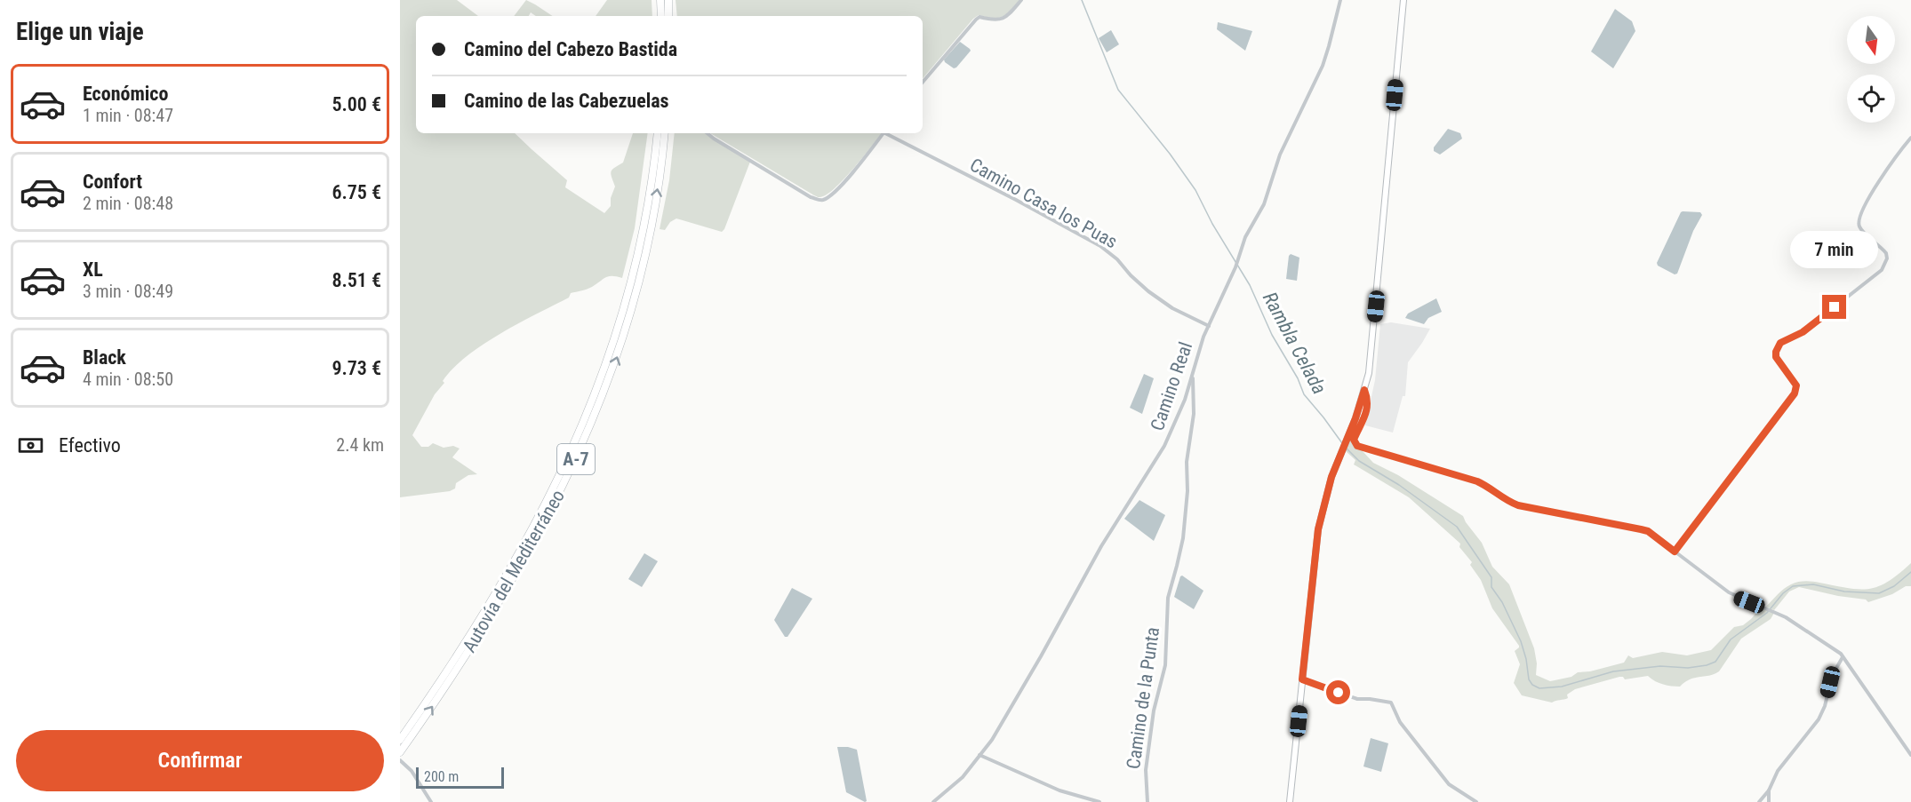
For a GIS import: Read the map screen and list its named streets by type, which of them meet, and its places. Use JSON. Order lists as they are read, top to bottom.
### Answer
{
  "streets": {
    "highway": ["A-7", "Autovía del Mediterráneo"],
    "street": ["Camino Casa los Puas", "Camino Real", "Camino de la Punta"]
  },
  "crossings": [
    ["Camino Casa los Puas", "Camino Real"],
    ["Camino Real", "Camino de la Punta"]
  ],
  "water": ["Rambla Celada"],
  "scale_bar": "200 m",
  "north": "bottom",
  "page": {
    "heading": "Elige un viaje",
    "banner": ["Camino del Cabezo Bastida", "Camino de las Cabezuelas"],
    "list": [
      {
        "name": "Económico",
        "note": "1 min · 08:47",
        "value": "5.00 €"
      },
      {
        "name": "Confort",
        "note": "2 min · 08:48",
        "value": "6.75 €"
      },
      {
        "name": "XL",
        "note": "3 min · 08:49",
        "value": "8.51 €"
      },
      {
        "name": "Black",
        "note": "4 min · 08:50",
        "value": "9.73 €"
      }
    ],
    "bubble": "7 min",
    "pay": ["Efectivo", "2.4 km"],
    "buttons": "Confirmar",
    "scale": "200 m"
  }
}
